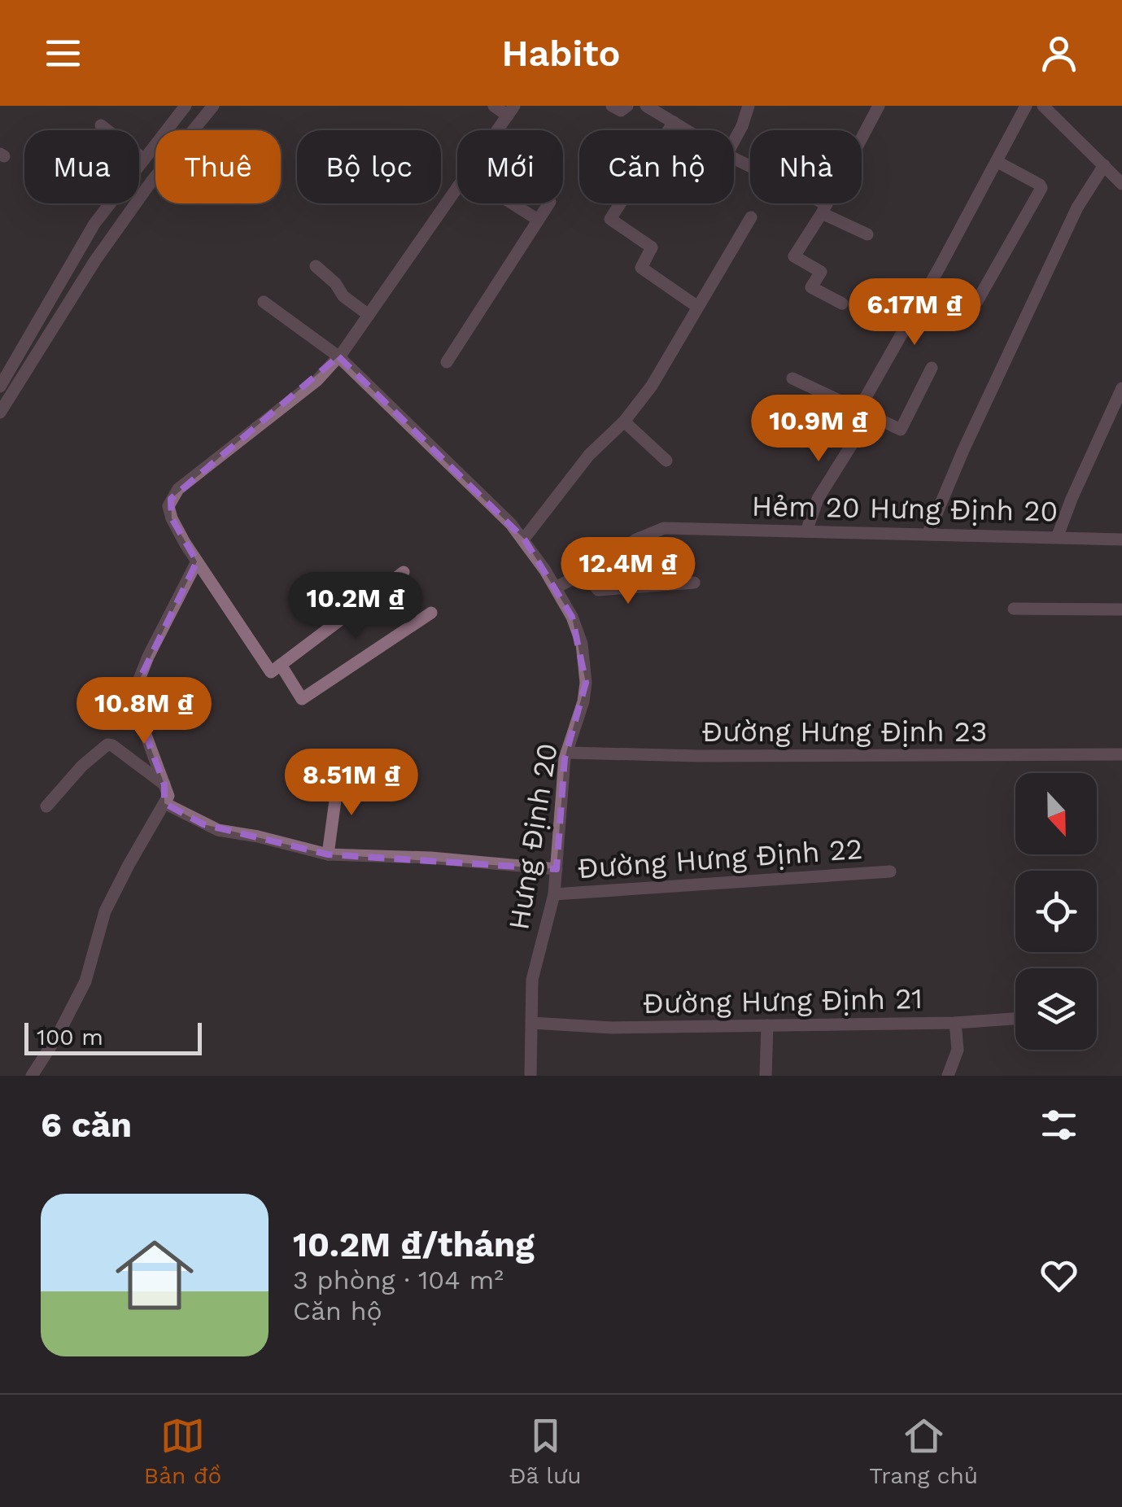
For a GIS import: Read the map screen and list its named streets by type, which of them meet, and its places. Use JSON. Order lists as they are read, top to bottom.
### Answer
{
  "streets": {
    "street": [
      "Hẻm 20 Hưng Định 20",
      "Đường Hưng Định 23",
      "Hưng Định 20",
      "Đường Hưng Định 22",
      "Đường Hưng Định 21"
    ]
  },
  "crossings": [
    ["Hẻm 20 Hưng Định 20", "Hưng Định 20"],
    ["Đường Hưng Định 23", "Hưng Định 20"],
    ["Hưng Định 20", "Đường Hưng Định 22"],
    ["Hưng Định 20", "Đường Hưng Định 21"]
  ],
  "scale_bar": "100 m",
  "north": "bottom",
  "page": {
    "header": "Habito",
    "chip": [
      "Mua",
      "Thuê",
      "Bộ lọc",
      "Mới",
      "Căn hộ",
      "Nhà"
    ],
    "price": [
      "6.17M ₫",
      "10.9M ₫",
      "12.4M ₫",
      "10.2M ₫",
      "10.8M ₫",
      "8.51M ₫"
    ],
    "scale": "100 m",
    "heading": "6 căn",
    "list": [
      {
        "name": "10.2M ₫/tháng",
        "note": "3 phòng · 104 m² · Căn hộ"
      }
    ],
    "tabs": ["Bản đồ", "Đã lưu", "Trang chủ"]
  }
}
